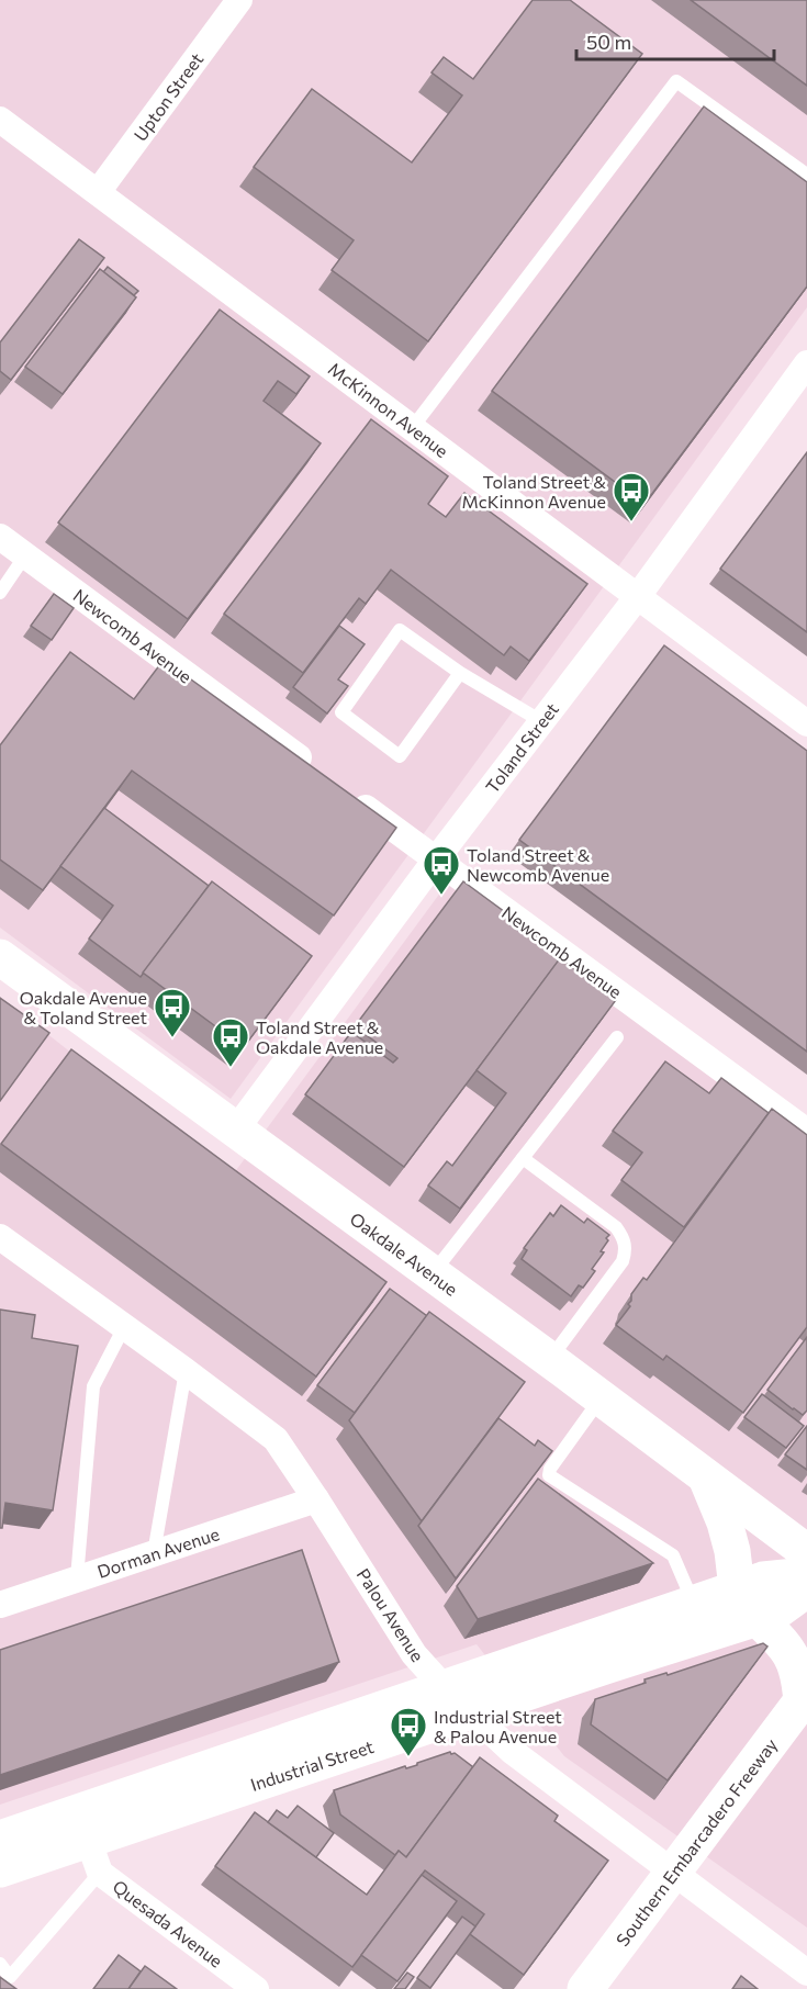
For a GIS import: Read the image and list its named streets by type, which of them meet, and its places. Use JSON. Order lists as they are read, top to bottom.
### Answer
{
  "streets": {
    "main road": ["Oakdale Avenue", "Industrial Street", "Southern Embarcadero Freeway"],
    "street": [
      "Upton Street",
      "McKinnon Avenue",
      "Newcomb Avenue",
      "Toland Street",
      "Dorman Avenue",
      "Palou Avenue",
      "Quesada Avenue"
    ]
  },
  "crossings": [
    ["Upton Street", "McKinnon Avenue"],
    ["McKinnon Avenue", "Toland Street"],
    ["Newcomb Avenue", "Toland Street"],
    ["Toland Street", "Oakdale Avenue"],
    ["Dorman Avenue", "Palou Avenue"],
    ["Palou Avenue", "Industrial Street"],
    ["Industrial Street", "Quesada Avenue"]
  ],
  "places": {
    "bus stop": [
      "Toland Street & McKinnon Avenue",
      "Toland Street & Newcomb Avenue",
      "Oakdale Avenue & Toland Street",
      "Toland Street & Oakdale Avenue",
      "Industrial Street & Palou Avenue"
    ]
  },
  "scale_bar": "50 m"
}
